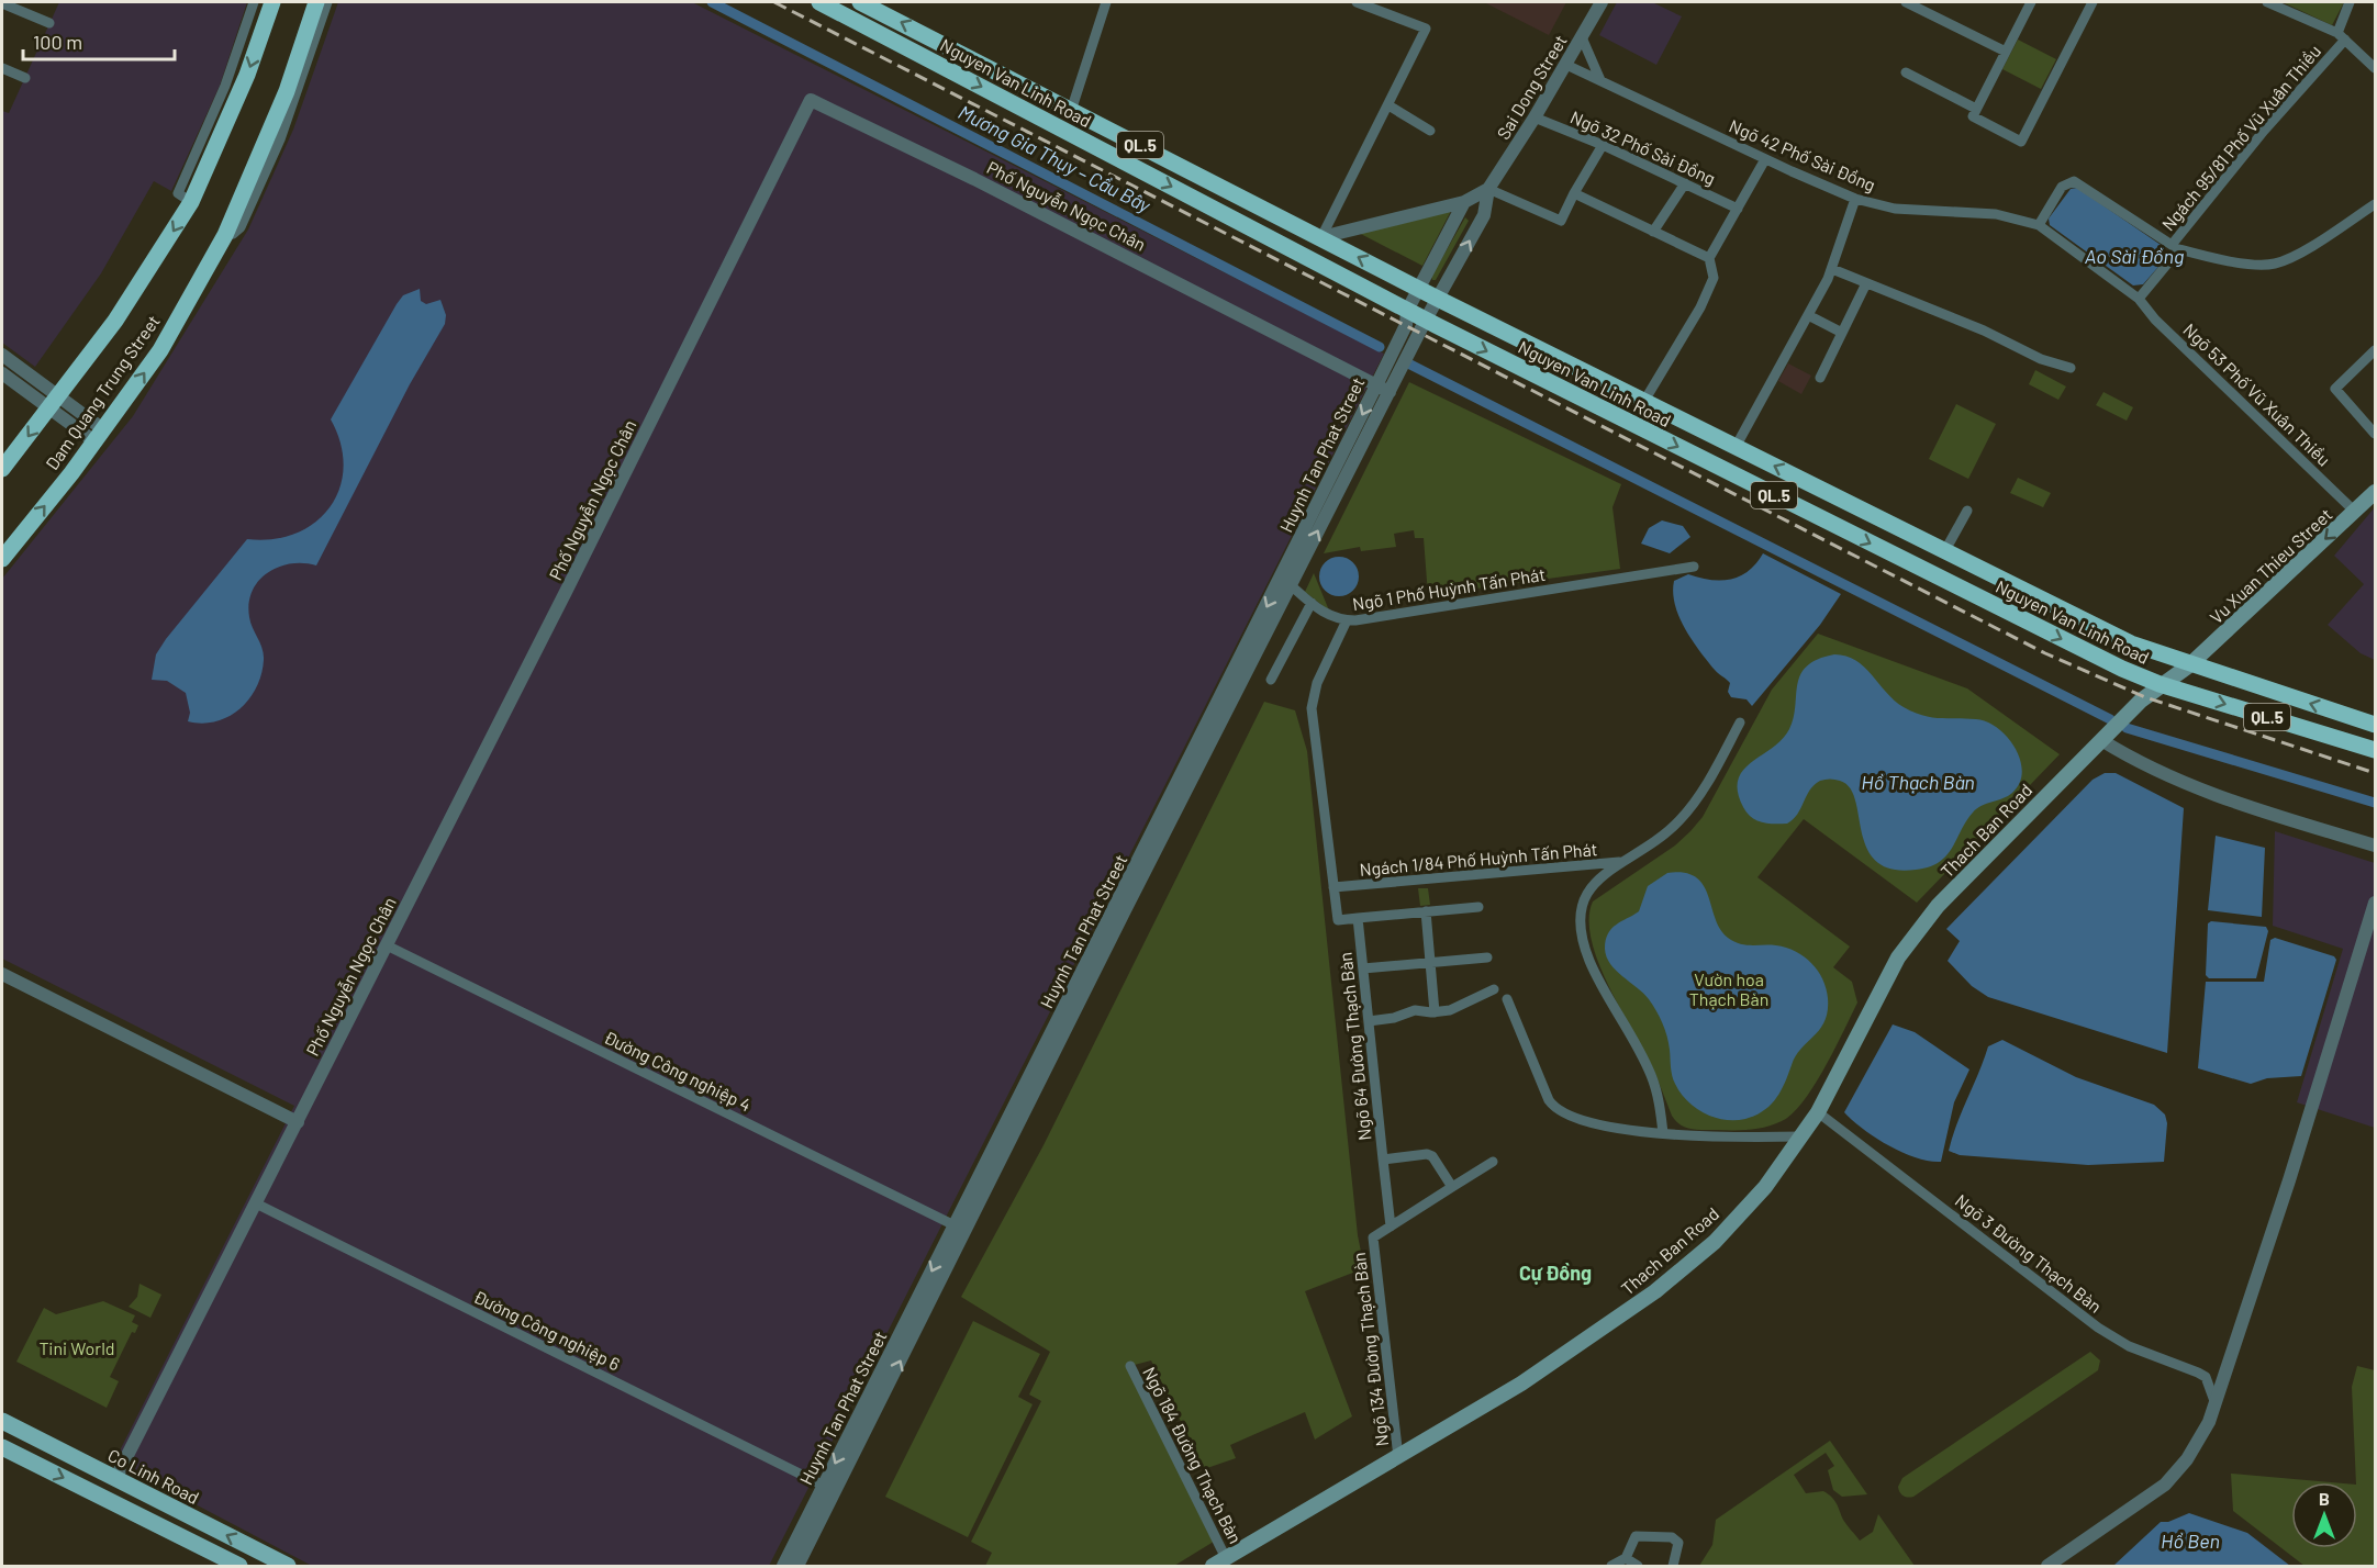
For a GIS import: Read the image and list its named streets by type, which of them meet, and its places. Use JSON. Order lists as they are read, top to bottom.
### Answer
{
  "streets": {
    "highway": ["Nguyen Van Linh Road", "QL.5", "Dam Quang Trung Street"],
    "main road": ["Vu Xuan Thieu Street", "Thach Ban Road", "Co Linh Road"],
    "street": [
      "Sai Dong Street",
      "Ngách 95/81 Phố Vũ Xuân Thiều",
      "Ngõ 32 Phố Sài Đồng",
      "Ngõ 42 Phố Sài Đồng",
      "Phố Nguyễn Ngọc Chân",
      "Ngõ 53 Phố Vũ Xuân Thiều",
      "Huynh Tan Phat Street",
      "Ngõ 1 Phố Huỳnh Tấn Phát",
      "Ngách 1/84 Phố Huỳnh Tấn Phát",
      "Ngõ 64 Đường Thạch Bàn",
      "Đường Công nghiệp 4",
      "Ngõ 3 Đường Thạch Bàn",
      "Đường Công nghiệp 6",
      "Ngõ 134 Đường Thạch Bàn",
      "Ngõ 184 Đường Thạch Bàn"
    ]
  },
  "crossings": [
    ["Nguyen Van Linh Road", "Sai Dong Street"],
    ["Nguyen Van Linh Road", "Huynh Tan Phat Street"],
    ["Nguyen Van Linh Road", "Vu Xuan Thieu Street"],
    ["Nguyen Van Linh Road", "Thach Ban Road"],
    ["Sai Dong Street", "Ngõ 32 Phố Sài Đồng"],
    ["Sai Dong Street", "Ngõ 42 Phố Sài Đồng"],
    ["Sai Dong Street", "Phố Nguyễn Ngọc Chân"],
    ["Sai Dong Street", "Huynh Tan Phat Street"],
    ["Ngách 95/81 Phố Vũ Xuân Thiều", "Ngõ 42 Phố Sài Đồng"],
    ["Phố Nguyễn Ngọc Chân", "Huynh Tan Phat Street"],
    ["Phố Nguyễn Ngọc Chân", "Đường Công nghiệp 4"],
    ["Phố Nguyễn Ngọc Chân", "Đường Công nghiệp 6"],
    ["Phố Nguyễn Ngọc Chân", "Co Linh Road"],
    ["Ngõ 53 Phố Vũ Xuân Thiều", "Vu Xuan Thieu Street"],
    ["Huynh Tan Phat Street", "Ngõ 1 Phố Huỳnh Tấn Phát"],
    ["Huynh Tan Phat Street", "Đường Công nghiệp 4"],
    ["Huynh Tan Phat Street", "Đường Công nghiệp 6"],
    ["Vu Xuan Thieu Street", "Thach Ban Road"],
    ["Thach Ban Road", "Ngõ 3 Đường Thạch Bàn"],
    ["Thach Ban Road", "Ngõ 134 Đường Thạch Bàn"],
    ["Thach Ban Road", "Ngõ 184 Đường Thạch Bàn"]
  ],
  "one_way": ["Vu Xuan Thieu Street"],
  "districts": ["Cự Đồng"],
  "water": [
    "Mương Gia Thụy – Cầu Bây",
    "Ao Sài Đồng",
    "Hồ Thạch Bàn",
    "Hồ Ben"
  ],
  "parks": ["Vườn hoa Thạch Bàn", "Tini World"],
  "scale_bar": "100 m",
  "north": "top"
}
